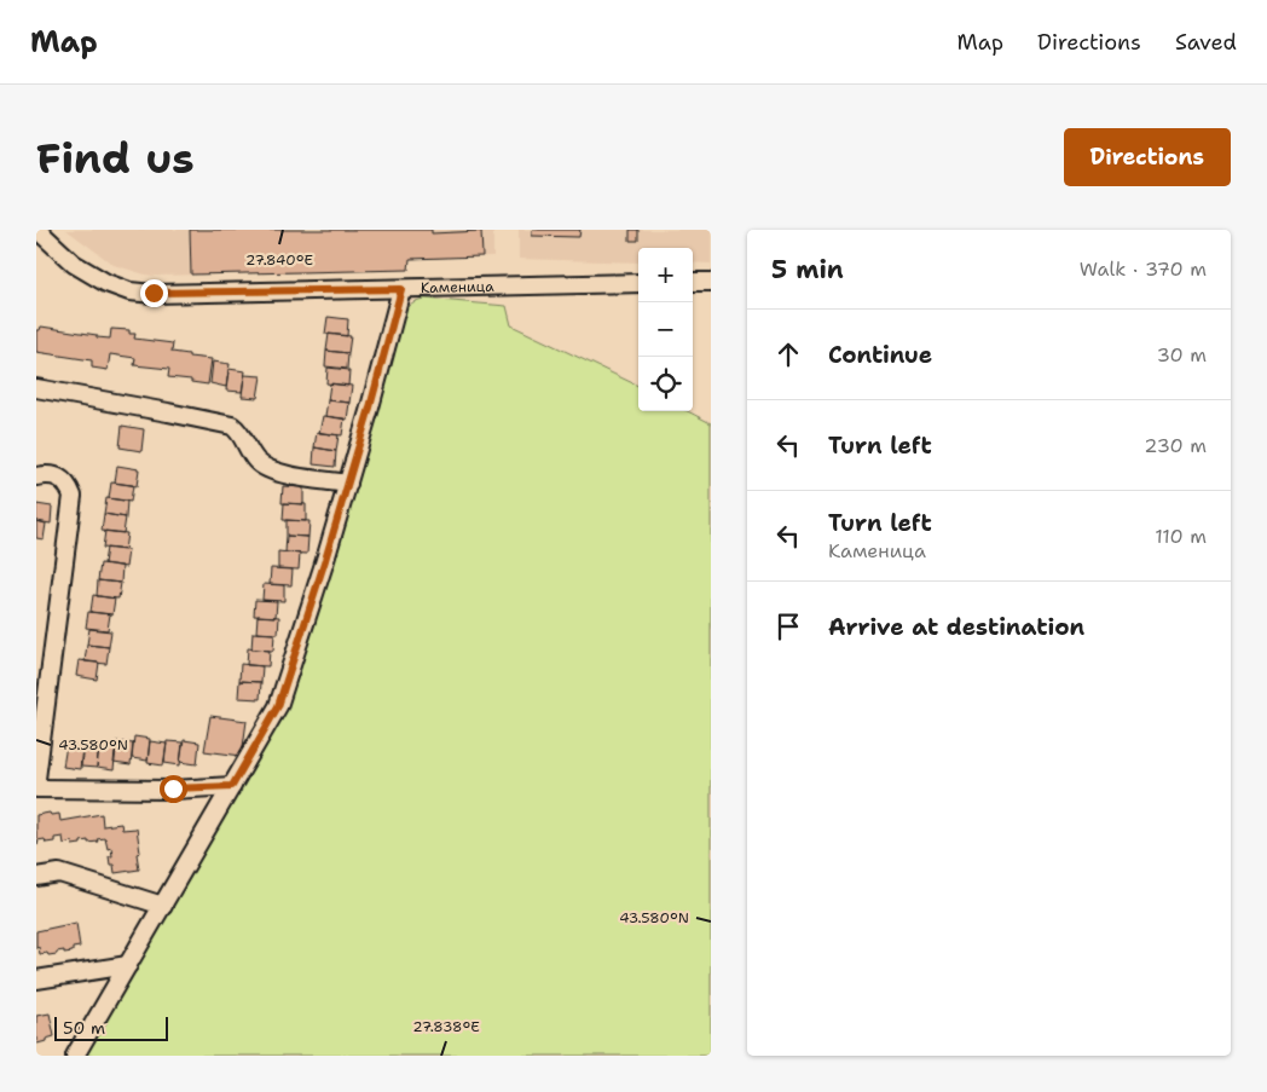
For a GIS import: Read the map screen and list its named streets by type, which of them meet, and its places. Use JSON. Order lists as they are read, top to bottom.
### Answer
{
  "streets": {
    "street": ["Каменица"]
  },
  "scale_bar": "50 m",
  "page": {
    "header": "Map",
    "nav": ["Map", "Directions", "Saved"],
    "buttons": "Directions",
    "title": "Find us",
    "heading": ["5 min", "Walk · 370 m"],
    "map_buttons": ["+", "−"],
    "list": [
      ["Continue", "30 m"],
      ["Turn left", "230 m"],
      ["Turn left", "Каменица", "110 m"],
      "Arrive at destination"
    ],
    "scale": "50 m"
  },
  "coordinates": ["27.840°E", "43.580°N", "27.838°E"]
}
